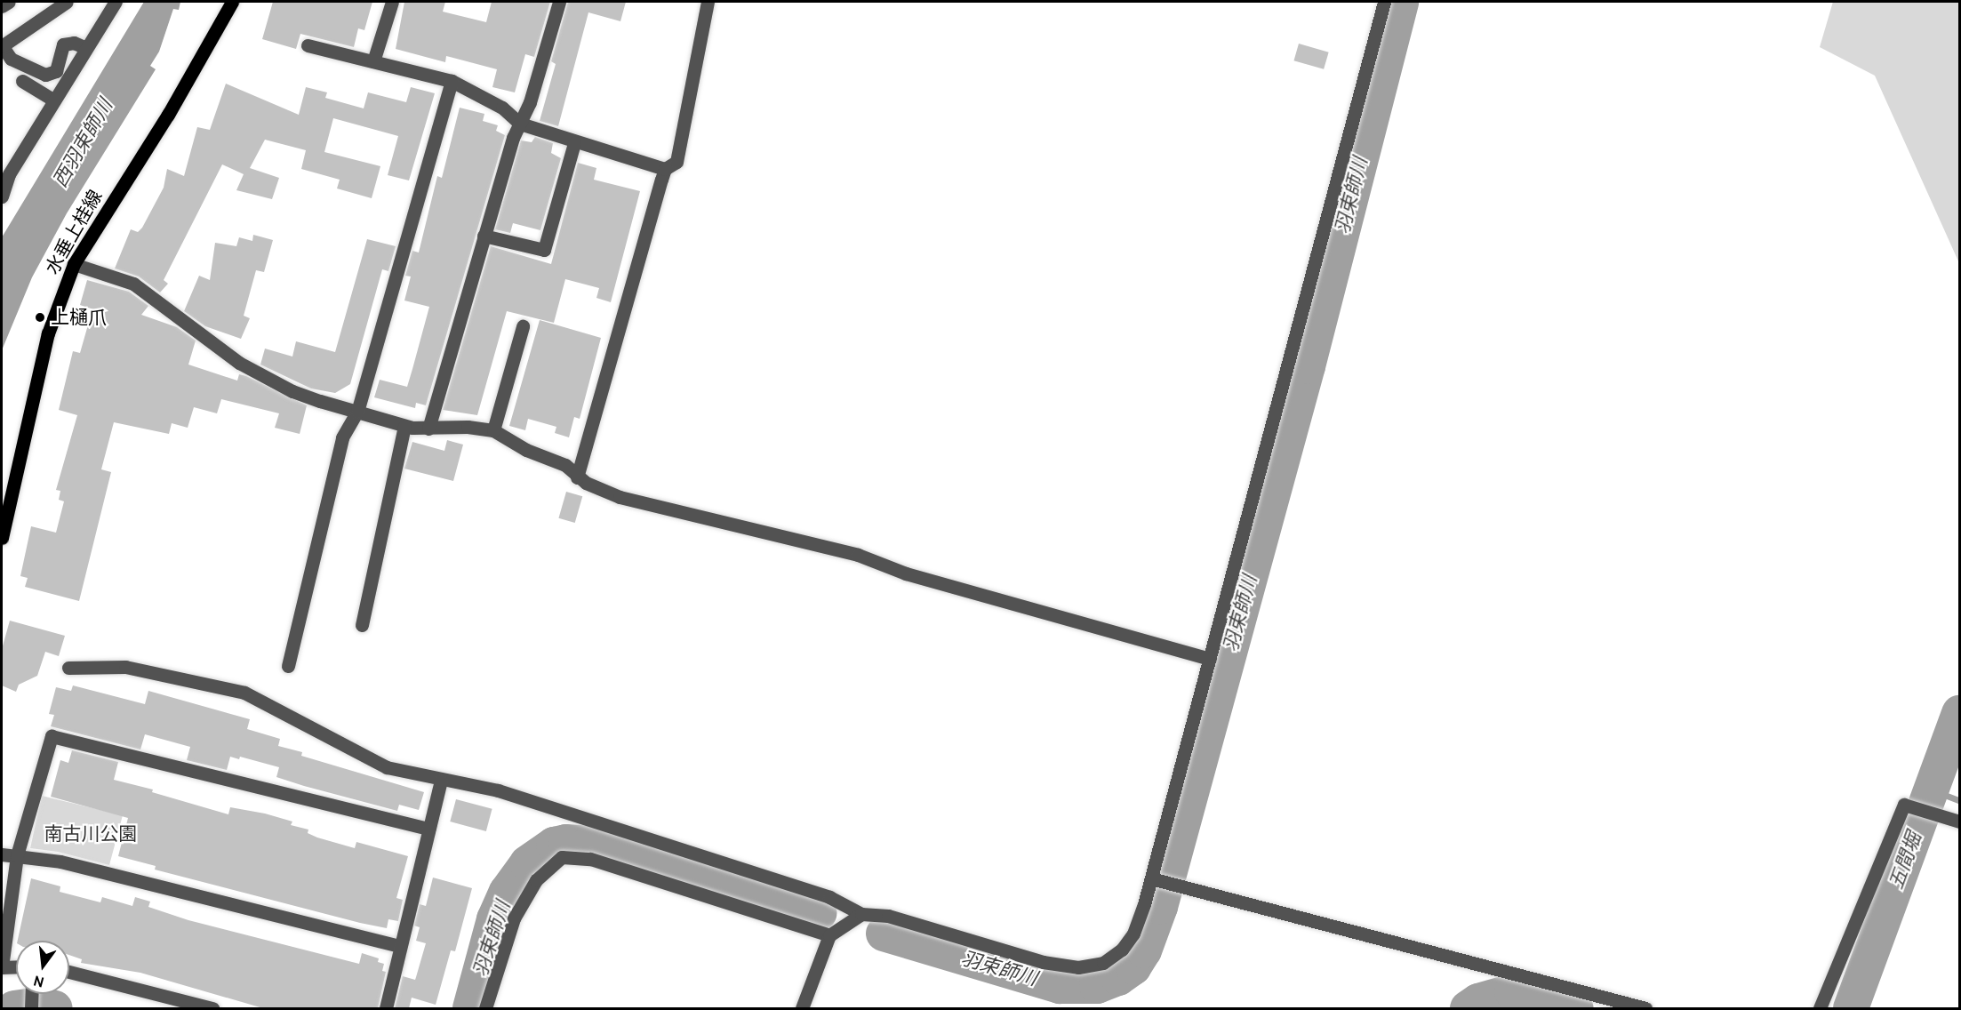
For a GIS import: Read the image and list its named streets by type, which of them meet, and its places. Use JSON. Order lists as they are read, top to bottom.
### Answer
{
  "streets": {
    "main road": ["水垂上桂線"]
  },
  "water": ["西羽束師川", "羽束師川", "五間堀"],
  "parks": ["南古川公園"],
  "places": ["上樋爪"],
  "north": "bottom"
}
